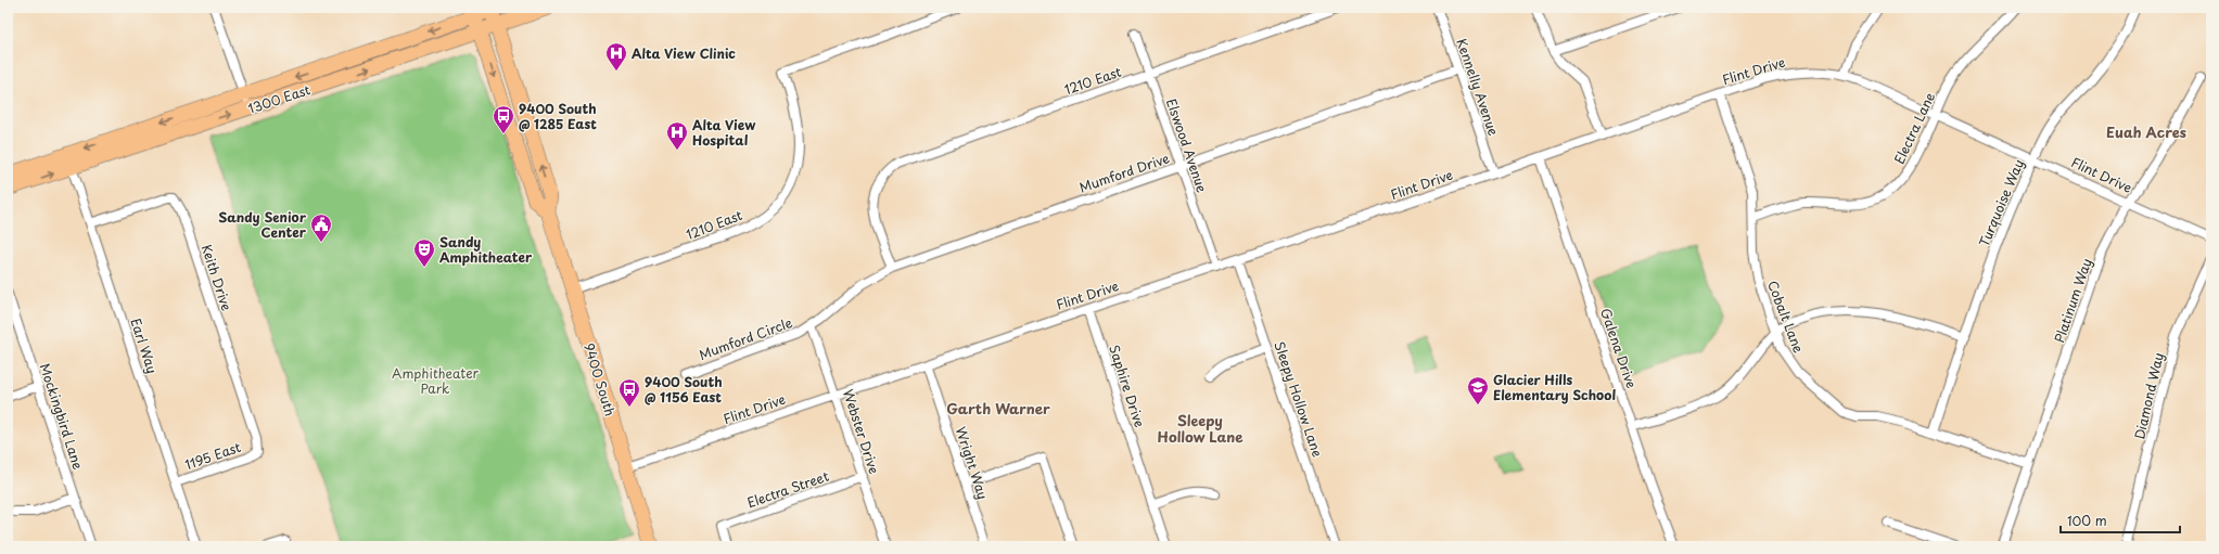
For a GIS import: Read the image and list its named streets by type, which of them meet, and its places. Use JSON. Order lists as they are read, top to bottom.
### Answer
{
  "streets": {
    "main road": ["1300 East", "9400 South"],
    "street": [
      "Flint Drive",
      "1210 East",
      "Kennelly Avenue",
      "Electra Lane",
      "Elswood Avenue",
      "Mumford Drive",
      "Turquoise Way",
      "Keith Drive",
      "Platinum Way",
      "Cobalt Lane",
      "Mumford Circle",
      "Earl Way",
      "Galena Drive",
      "Saphire Drive",
      "Diamond Way",
      "Sleepy Hollow Lane",
      "Mockingbird Lane",
      "Webster Drive",
      "1195 East",
      "Wright Way",
      "Electra Street"
    ]
  },
  "crossings": [
    ["Flint Drive", "Kennelly Avenue"],
    ["Flint Drive", "Electra Lane"],
    ["Flint Drive", "Elswood Avenue"],
    ["Flint Drive", "Turquoise Way"],
    ["Flint Drive", "Platinum Way"],
    ["Flint Drive", "Cobalt Lane"],
    ["Flint Drive", "Galena Drive"],
    ["Flint Drive", "9400 South"],
    ["Flint Drive", "Saphire Drive"],
    ["Flint Drive", "Sleepy Hollow Lane"],
    ["Flint Drive", "Webster Drive"],
    ["Flint Drive", "Wright Way"],
    ["1210 East", "Elswood Avenue"],
    ["1210 East", "Mumford Drive"],
    ["1210 East", "9400 South"],
    ["Kennelly Avenue", "Mumford Drive"],
    ["1300 East", "Earl Way"],
    ["1300 East", "9400 South"],
    ["Electra Lane", "Cobalt Lane"],
    ["Elswood Avenue", "Mumford Drive"],
    ["Mumford Drive", "Mumford Circle"],
    ["Mumford Drive", "Webster Drive"],
    ["Turquoise Way", "Cobalt Lane"],
    ["Keith Drive", "Earl Way"],
    ["Keith Drive", "1195 East"],
    ["Platinum Way", "Cobalt Lane"],
    ["Mumford Circle", "Webster Drive"],
    ["Earl Way", "1195 East"],
    ["Webster Drive", "Electra Street"]
  ],
  "districts": ["Euah Acres", "Garth Warner", "Sleepy Hollow Lane"],
  "parks": ["Amphitheater Park"],
  "places": {
    "hospital": ["Alta View Clinic", "Alta View Hospital"],
    "bus stop": ["9400 South @ 1285 East", "9400 South @ 1156 East"],
    "public building": ["Sandy Senior Center"],
    "theatre": ["Sandy Amphitheater"],
    "school or university": ["Glacier Hills Elementary School"]
  },
  "scale_bar": "100 m"
}
